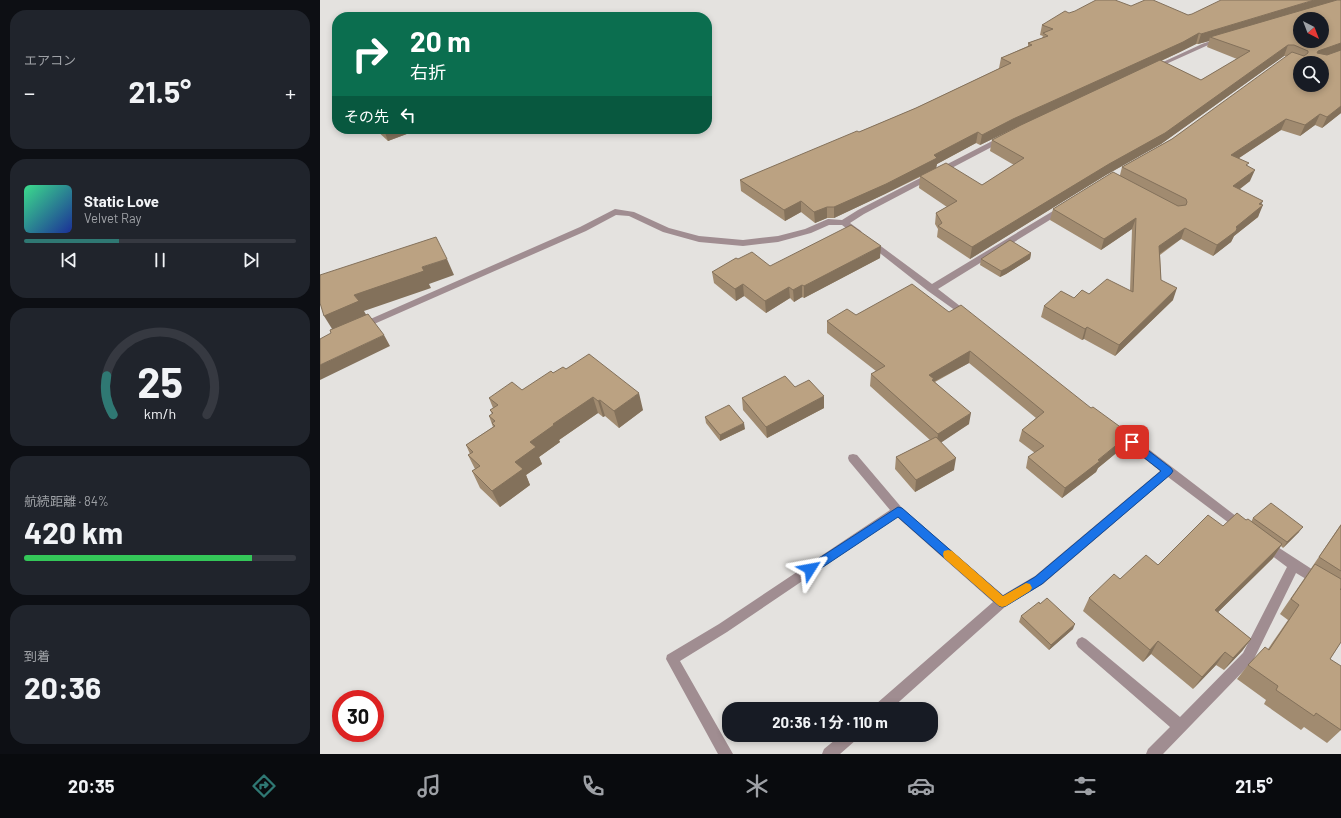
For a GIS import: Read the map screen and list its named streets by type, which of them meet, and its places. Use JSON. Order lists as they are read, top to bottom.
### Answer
{
  "north": "bottom right",
  "page": {
    "tile": [
      "エアコン",
      ["航続距離 · 84%", "420 km"],
      ["到着", "20:36"]
    ],
    "turn": ["20 m", "右折"],
    "heat": ["−", "21.5°", "+"],
    "then": "その先",
    "song": ["Static Love", "Velvet Ray"],
    "limit": "30",
    "trip": "20:36 · 1 分 · 110 m",
    "tabs": ["20:35", "21.5°"],
    "gauge": ["25", "km/h"]
  }
}
